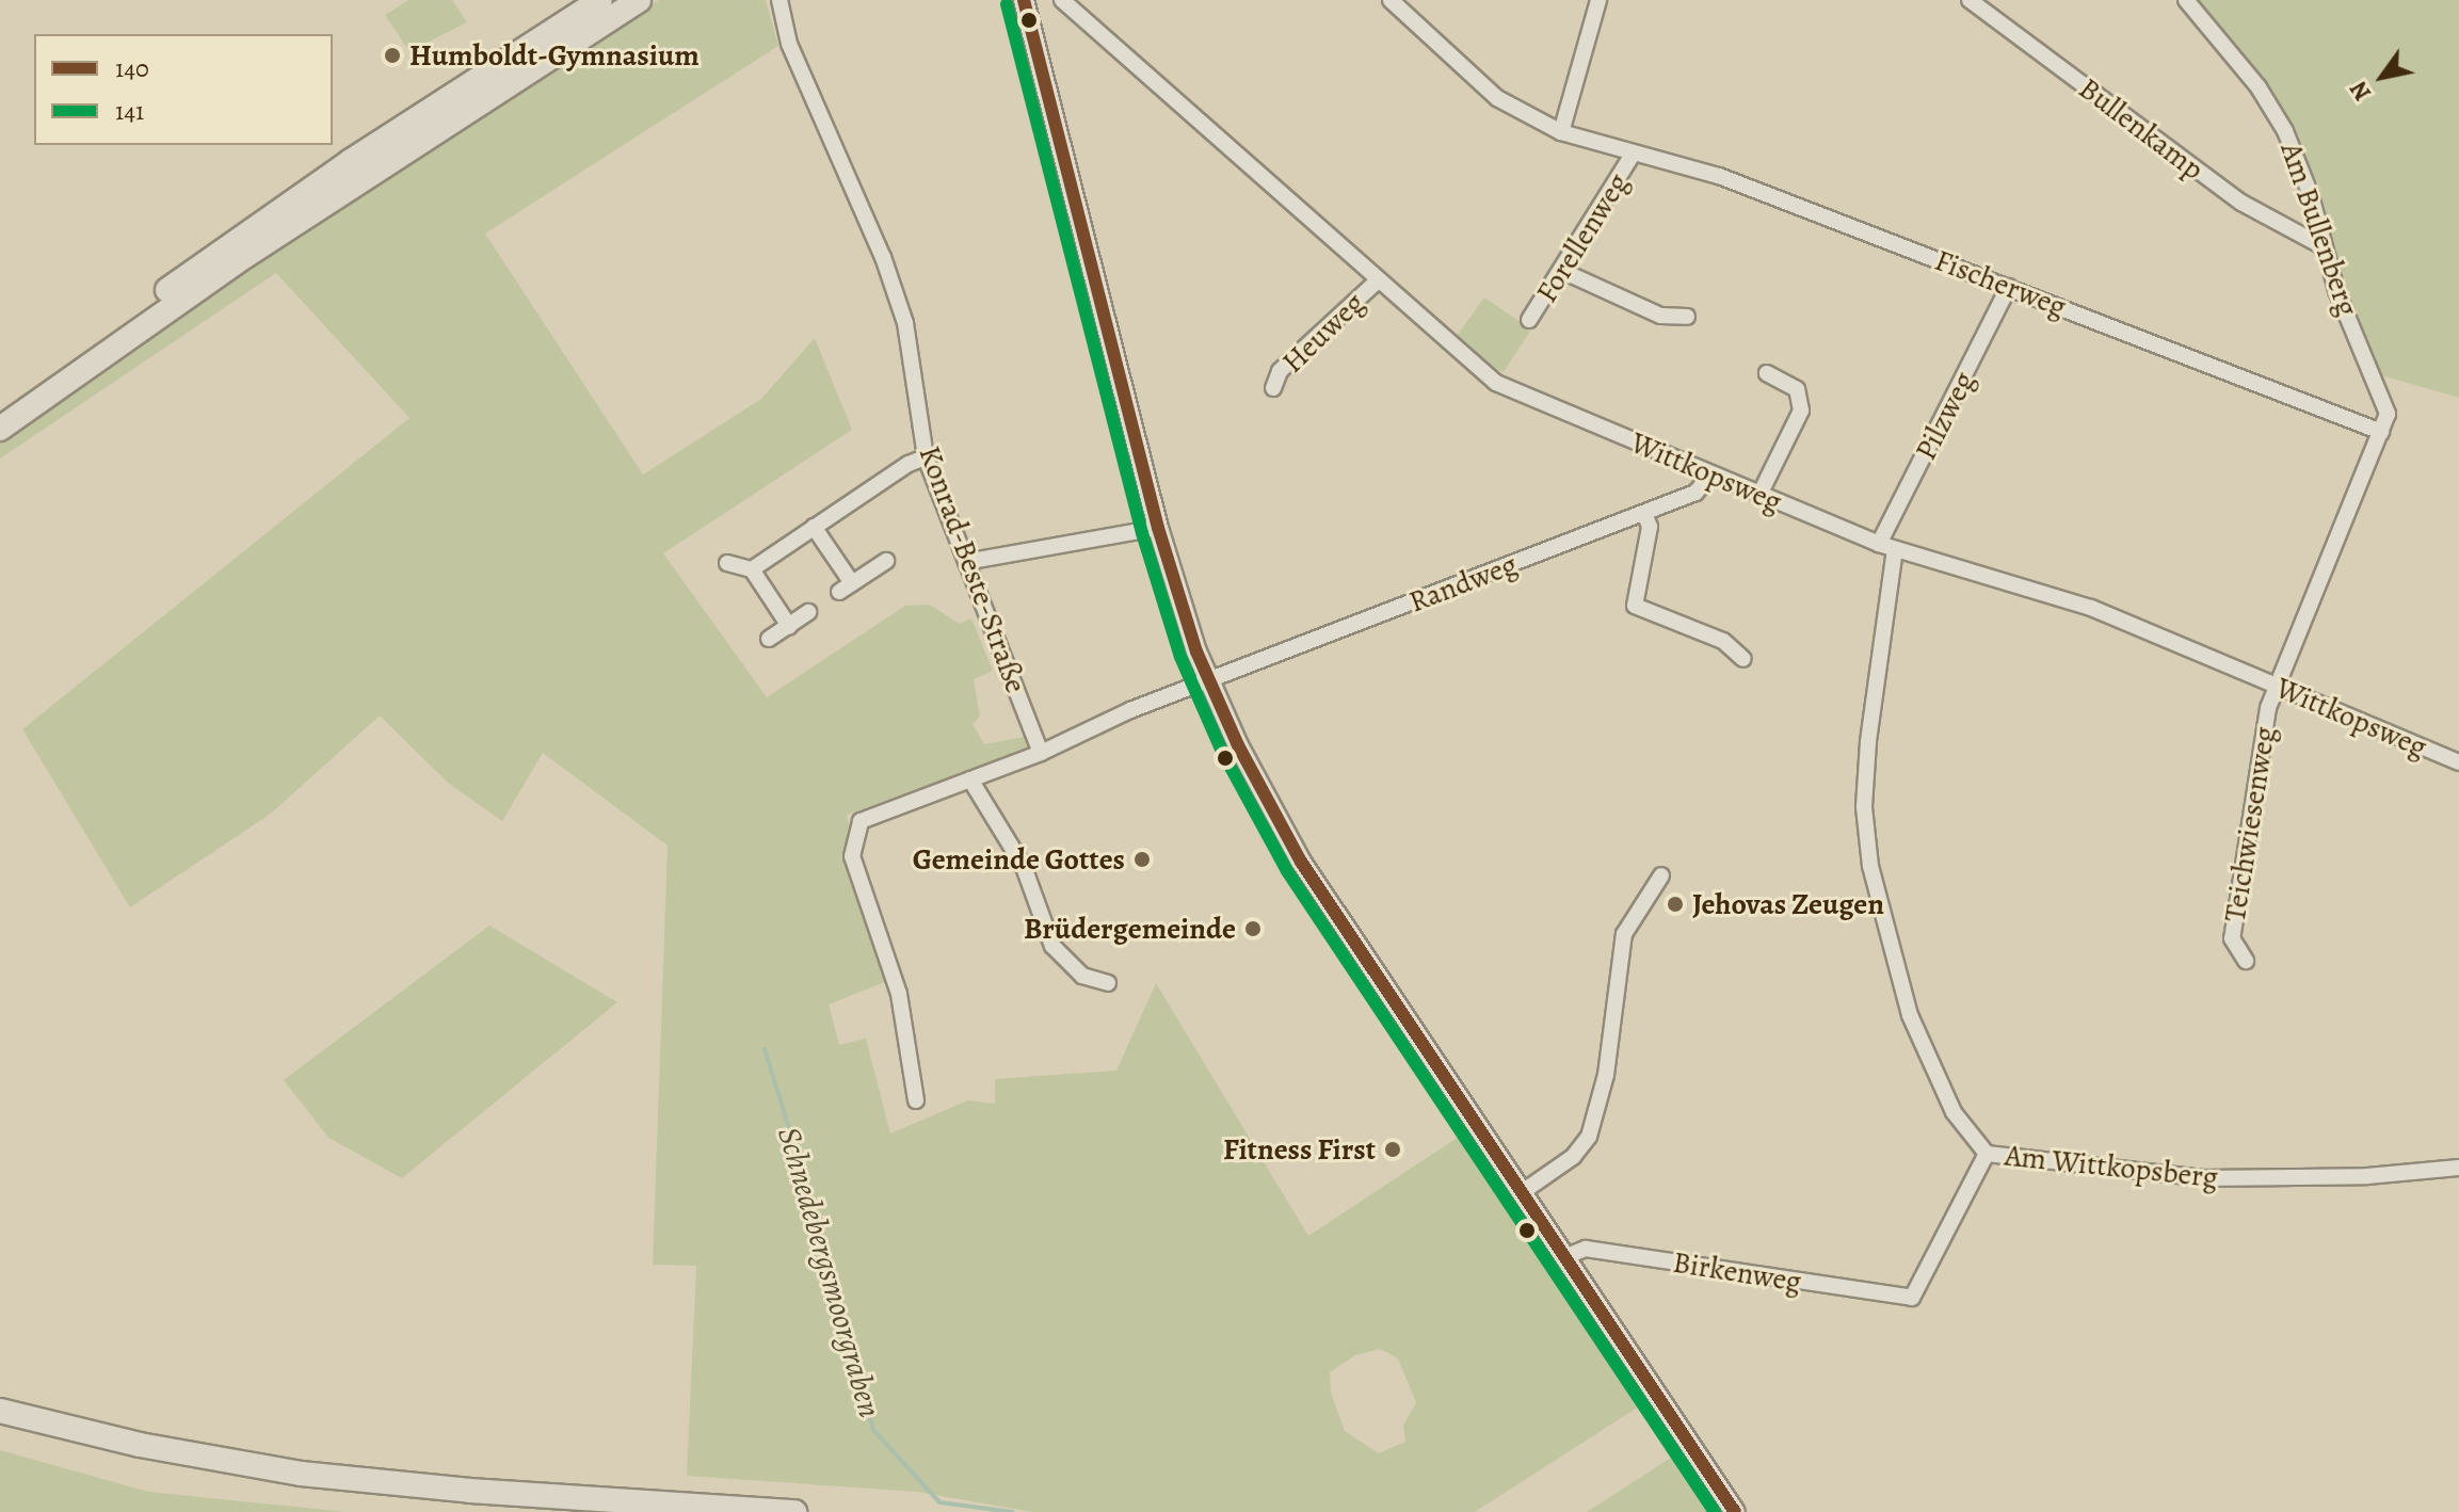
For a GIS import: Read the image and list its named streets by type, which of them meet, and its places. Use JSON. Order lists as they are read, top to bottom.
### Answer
{
  "streets": {
    "street": [
      "Bullenkamp",
      "Am Bullenberg",
      "Forellenweg",
      "Fischerweg",
      "Heuweg",
      "Pilzweg",
      "Wittkopsweg",
      "Konrad-Beste-Straße",
      "Randweg",
      "Teichwiesenweg",
      "Am Wittkopsberg",
      "Birkenweg"
    ]
  },
  "crossings": [
    ["Bullenkamp", "Am Bullenberg"],
    ["Am Bullenberg", "Fischerweg"],
    ["Forellenweg", "Fischerweg"],
    ["Fischerweg", "Pilzweg"],
    ["Heuweg", "Wittkopsweg"],
    ["Pilzweg", "Wittkopsweg"],
    ["Wittkopsweg", "Randweg"],
    ["Wittkopsweg", "Teichwiesenweg"],
    ["Wittkopsweg", "Am Wittkopsberg"],
    ["Konrad-Beste-Straße", "Randweg"],
    ["Am Wittkopsberg", "Birkenweg"]
  ],
  "water": ["Schnedebergsmoorgraben"],
  "places": [
    "Humboldt-Gymnasium",
    "Gemeinde Gottes",
    "Jehovas Zeugen",
    "Brüdergemeinde",
    "Fitness First"
  ],
  "lines": ["transit line 140", "transit line 141"],
  "legend": ["140", "141"],
  "north": "bottom left"
}
